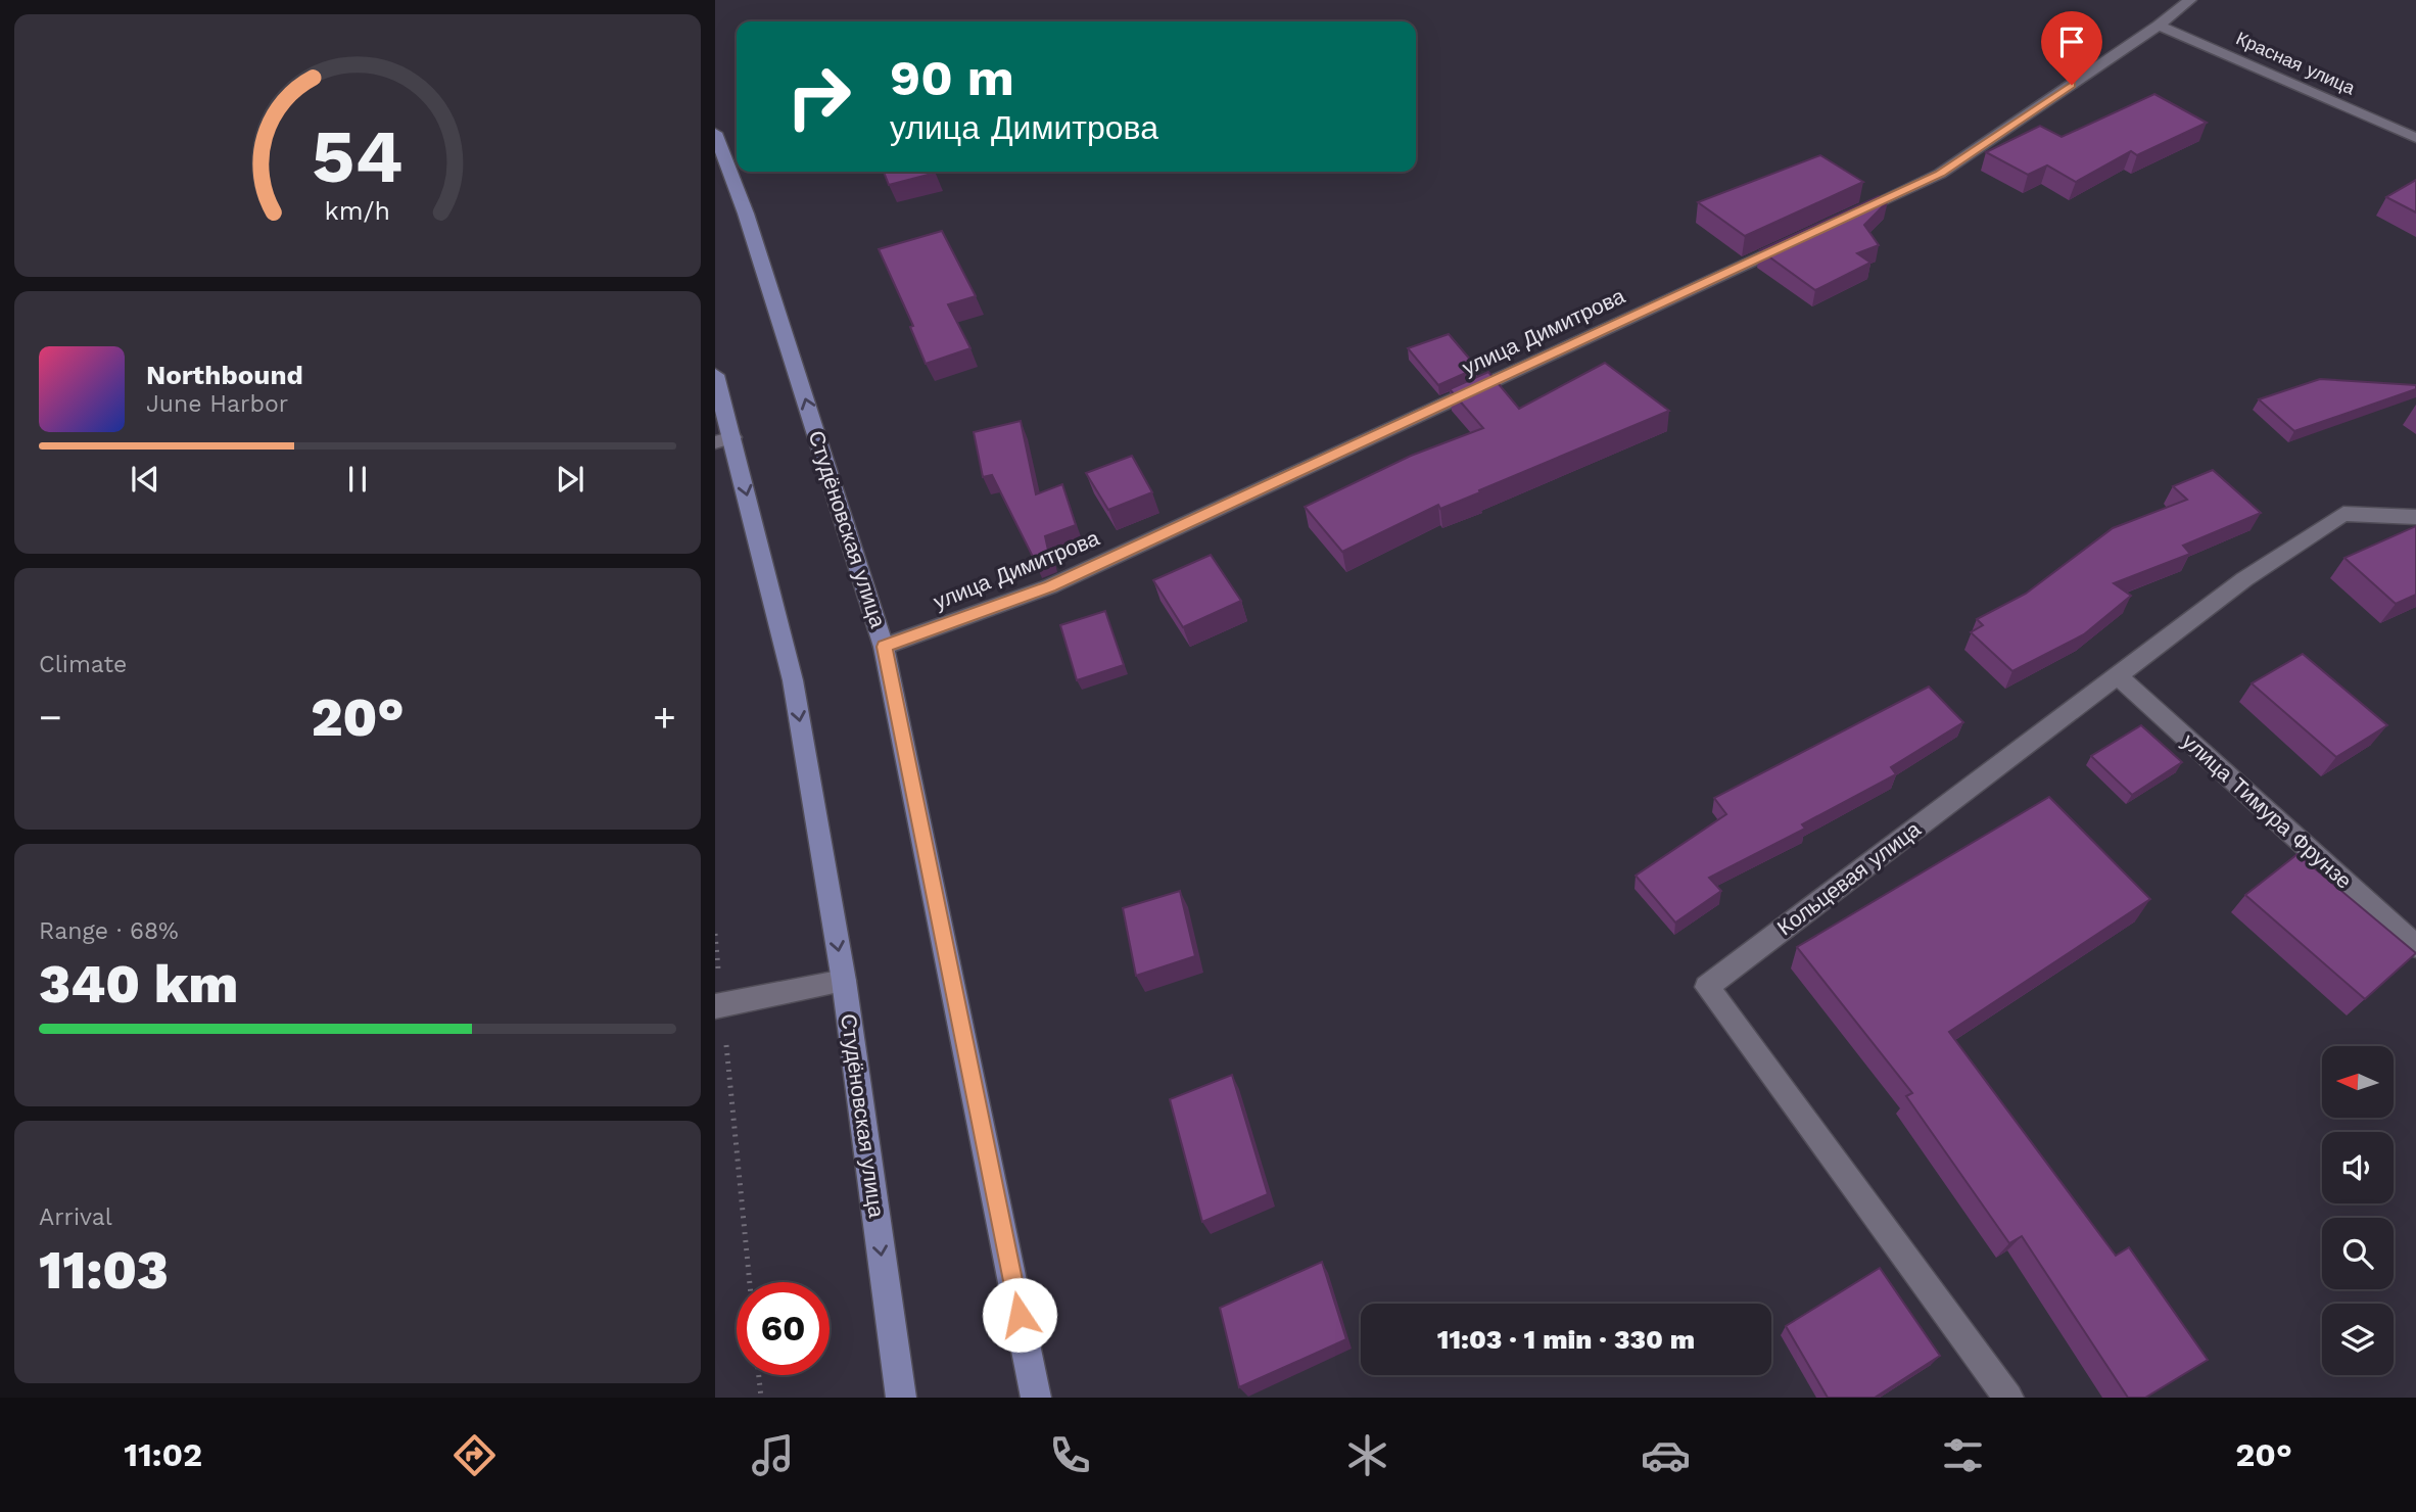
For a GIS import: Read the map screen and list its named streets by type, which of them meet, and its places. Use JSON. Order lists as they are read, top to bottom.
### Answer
{
  "streets": {
    "main road": ["Студёновская улица"],
    "street": [
      "Красная улица",
      "улица Димитрова",
      "улица Тимура Фрунзе",
      "Кольцевая улица"
    ]
  },
  "crossings": [
    ["улица Димитрова", "Студёновская улица"],
    ["улица Тимура Фрунзе", "Кольцевая улица"]
  ],
  "north": "left",
  "page": {
    "turn": ["90 m", "улица Димитрова"],
    "song": ["Northbound", "June Harbor"],
    "tile": [
      "Climate",
      ["Range · 68%", "340 km"],
      ["Arrival", "11:03"]
    ],
    "heat": ["−", "20°", "+"],
    "limit": "60",
    "trip": "11:03 · 1 min · 330 m",
    "tabs": ["11:02", "20°"],
    "gauge": ["54", "km/h"]
  }
}
